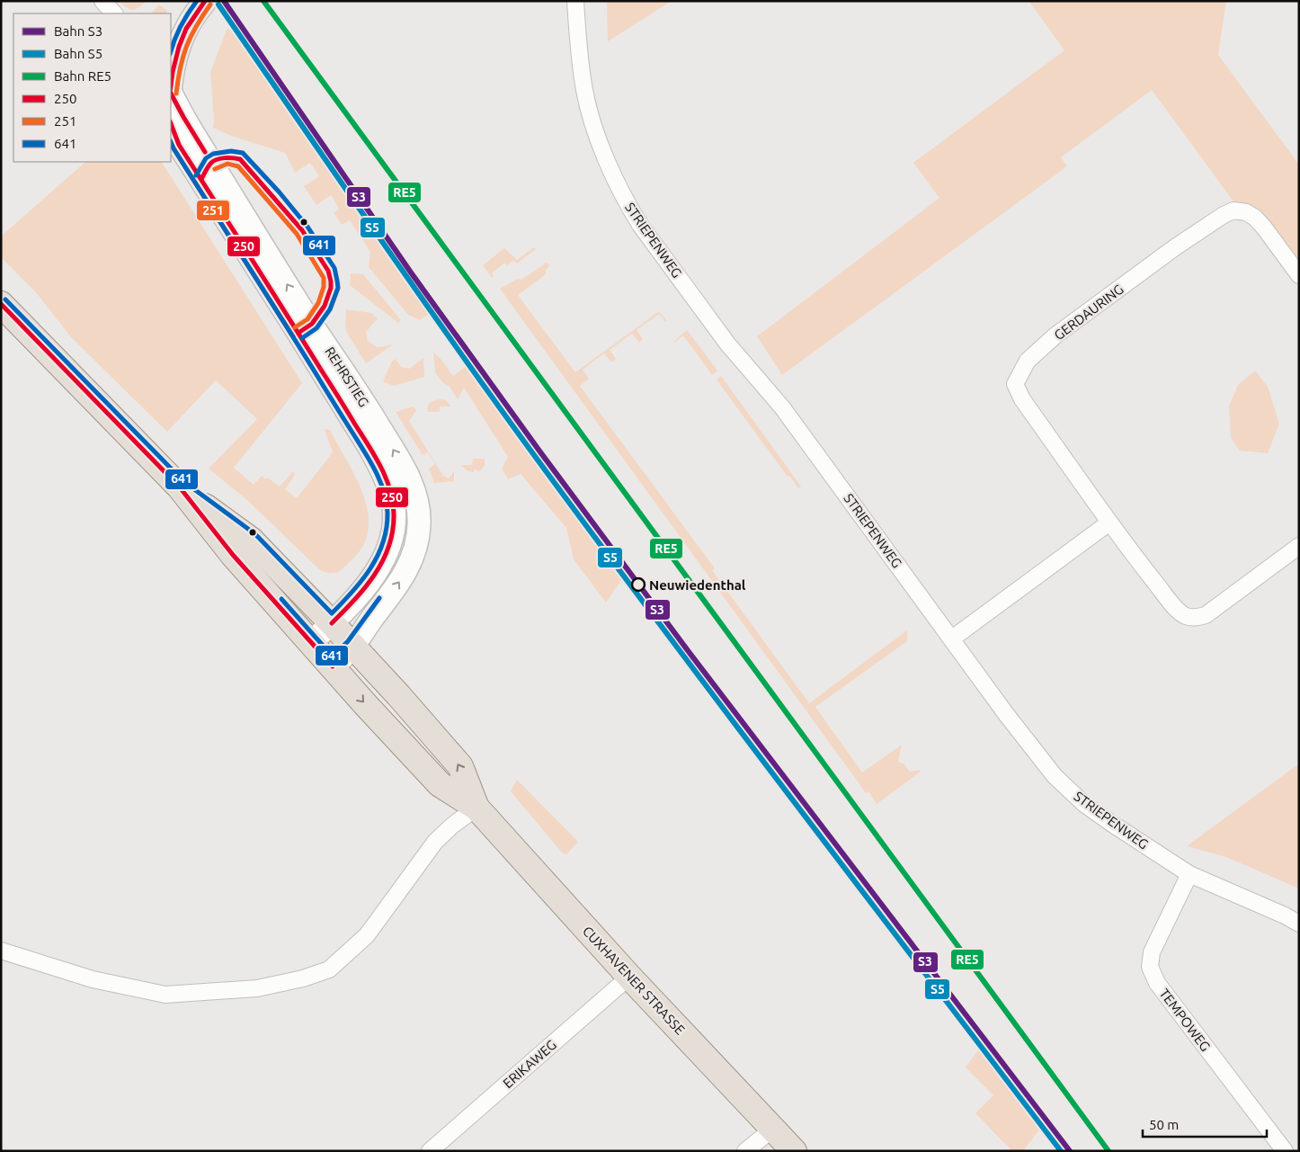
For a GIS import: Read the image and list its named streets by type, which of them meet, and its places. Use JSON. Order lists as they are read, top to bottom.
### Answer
{
  "streets": {
    "main road": ["CUXHAVENER STRASSE"],
    "street": [
      "STRIEPENWEG",
      "GERDAURING",
      "REHRSTIEG",
      "TEMPOWEG",
      "ERIKAWEG"
    ]
  },
  "crossings": [
    ["STRIEPENWEG", "TEMPOWEG"],
    ["REHRSTIEG", "CUXHAVENER STRASSE"],
    ["CUXHAVENER STRASSE", "ERIKAWEG"]
  ],
  "places": ["Neuwiedenthal"],
  "lines": [
    "rail line S3",
    "rail line RE5",
    "transit line 250",
    "transit line 641",
    "rail line S5",
    "transit line 251"
  ],
  "legend": [
    "Bahn S3",
    "Bahn S5",
    "Bahn RE5",
    "250",
    "251",
    "641"
  ],
  "scale_bar": "50 m"
}
